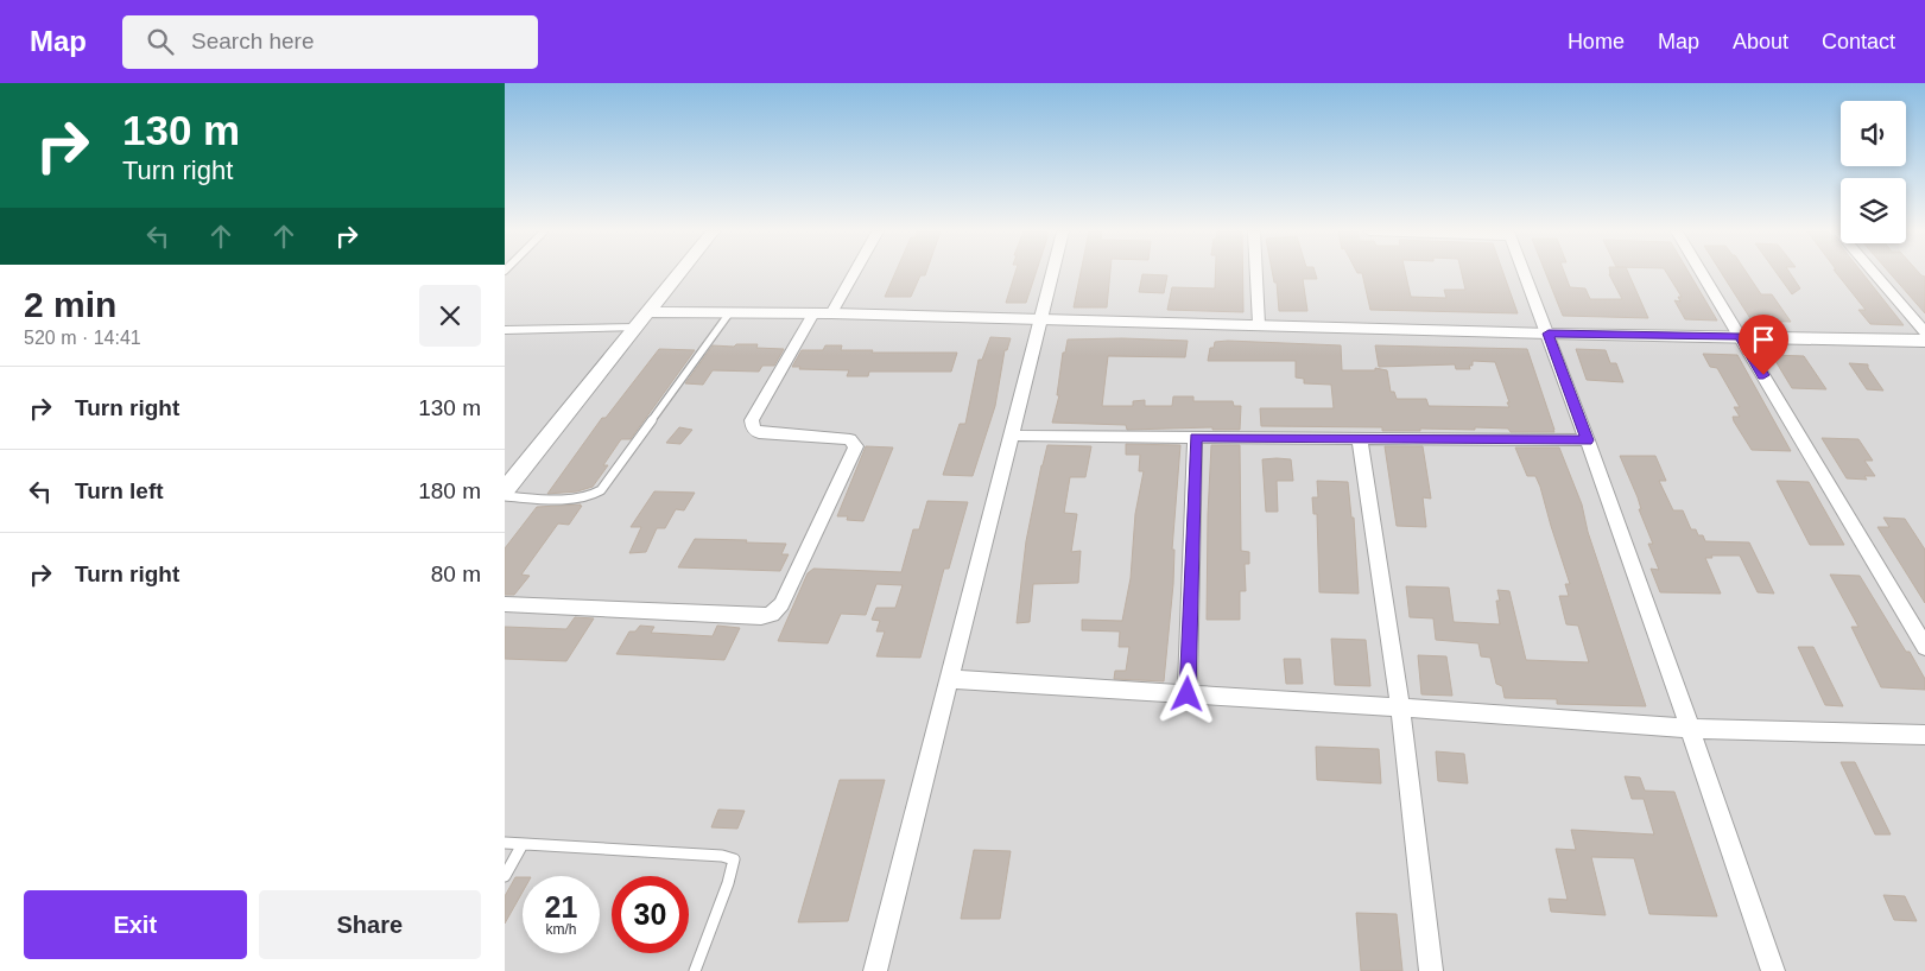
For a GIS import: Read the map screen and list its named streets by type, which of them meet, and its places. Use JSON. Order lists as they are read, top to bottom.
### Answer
{
  "page": {
    "header": "Map",
    "search": "Search here",
    "nav": [
      "Home",
      "Map",
      "About",
      "Contact"
    ],
    "turn": ["130 m", "Turn right"],
    "heading": ["2 min", "520 m · 14:41"],
    "list": [
      {
        "name": "Turn right",
        "value": "130 m"
      },
      {
        "name": "Turn left",
        "value": "180 m"
      },
      {
        "name": "Turn right",
        "value": "80 m"
      }
    ],
    "speed": "21 km/h",
    "limit": "30",
    "buttons": ["Exit", "Share"]
  }
}
